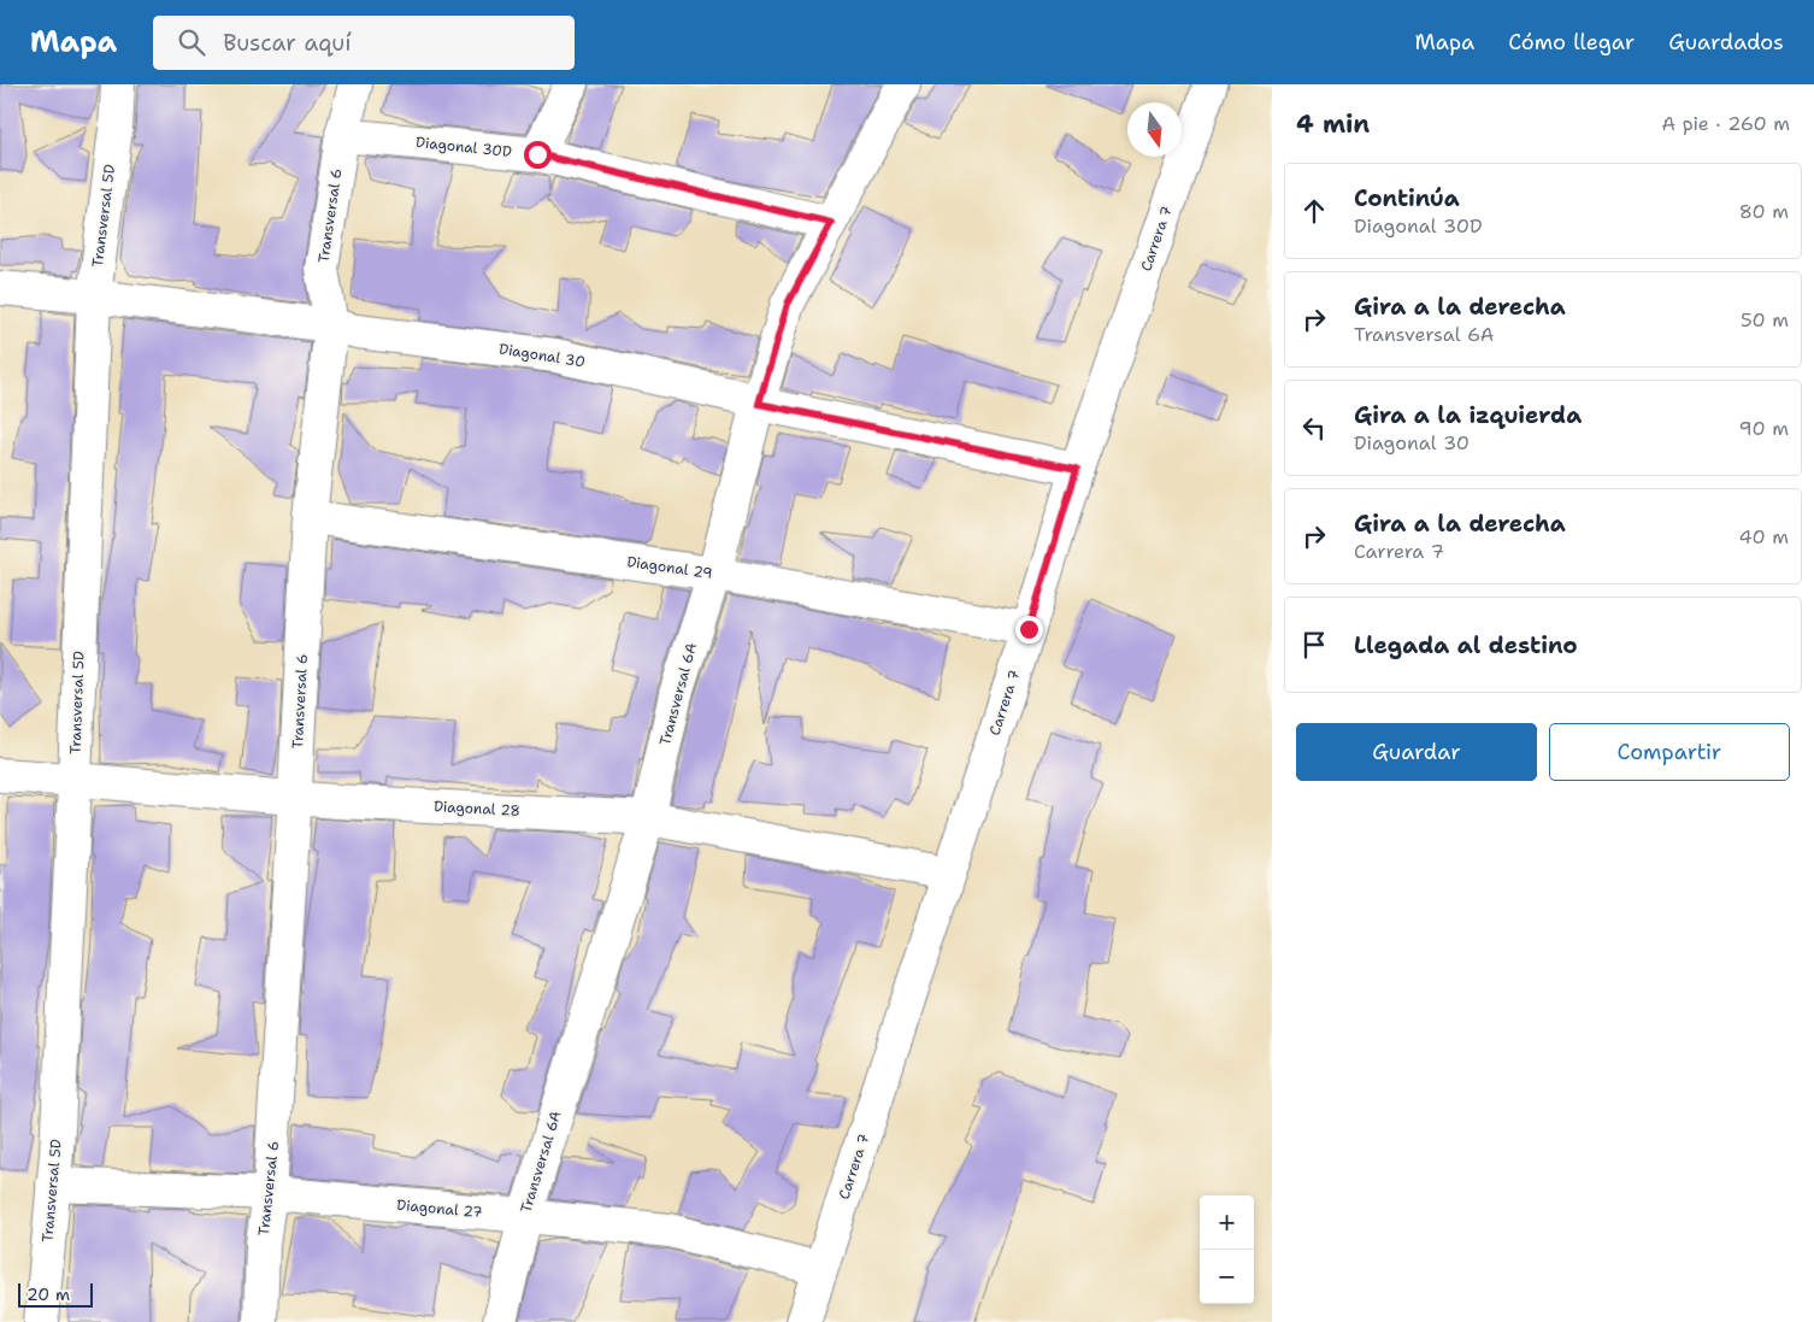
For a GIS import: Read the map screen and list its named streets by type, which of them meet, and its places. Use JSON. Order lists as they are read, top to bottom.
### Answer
{
  "streets": {
    "street": [
      "Diagonal 30D",
      "Transversal 5D",
      "Transversal 6",
      "Carrera 7",
      "Diagonal 30",
      "Diagonal 29",
      "Transversal 6A",
      "Diagonal 28",
      "Diagonal 27"
    ]
  },
  "crossings": [
    ["Diagonal 30D", "Transversal 6"],
    ["Diagonal 30D", "Transversal 6A"],
    ["Transversal 5D", "Diagonal 30"],
    ["Transversal 5D", "Diagonal 28"],
    ["Transversal 5D", "Diagonal 27"],
    ["Transversal 6", "Diagonal 30"],
    ["Transversal 6", "Diagonal 29"],
    ["Transversal 6", "Diagonal 28"],
    ["Transversal 6", "Diagonal 27"],
    ["Carrera 7", "Diagonal 30"],
    ["Carrera 7", "Diagonal 29"],
    ["Carrera 7", "Diagonal 28"],
    ["Carrera 7", "Diagonal 27"],
    ["Diagonal 30", "Transversal 6A"],
    ["Diagonal 29", "Transversal 6A"],
    ["Transversal 6A", "Diagonal 28"],
    ["Transversal 6A", "Diagonal 27"]
  ],
  "scale_bar": "20 m",
  "north": "bottom",
  "page": {
    "header": "Mapa",
    "search": "Buscar aquí",
    "nav": ["Mapa", "Cómo llegar", "Guardados"],
    "heading": ["4 min", "A pie · 260 m"],
    "list": [
      ["Continúa", "Diagonal 30D", "80 m"],
      ["Gira a la derecha", "Transversal 6A", "50 m"],
      ["Gira a la izquierda", "Diagonal 30", "90 m"],
      ["Gira a la derecha", "Carrera 7", "40 m"],
      "Llegada al destino"
    ],
    "buttons": ["Guardar", "Compartir"],
    "map_buttons": ["+", "−"],
    "scale": "20 m"
  }
}
